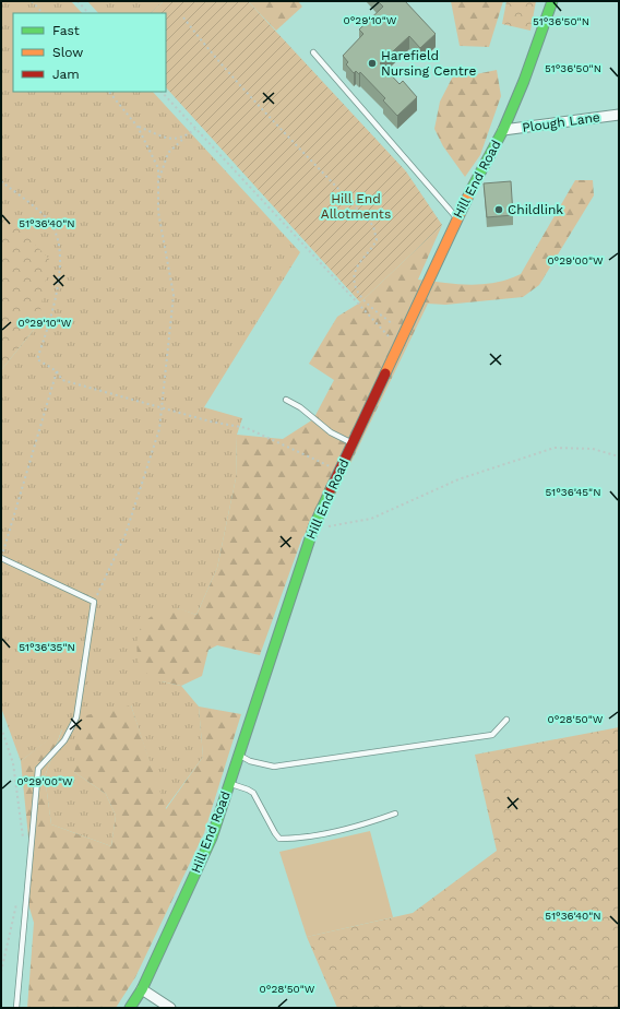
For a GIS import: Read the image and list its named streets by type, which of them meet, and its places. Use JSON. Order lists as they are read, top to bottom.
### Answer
{
  "streets": {
    "street": ["Plough Lane", "Hill End Road"]
  },
  "crossings": [
    ["Plough Lane", "Hill End Road"]
  ],
  "parks": ["Hill End Allotments"],
  "places": ["Harefield Nursing Centre", "Childlink"],
  "legend": ["Fast", "Slow", "Jam"],
  "coordinates": [
    "0°29'10\"W",
    "51°36'50\"N",
    "51°36'40\"N",
    "0°29'00\"W",
    "51°36'45\"N",
    "51°36'35\"N",
    "0°28'50\"W"
  ]
}
